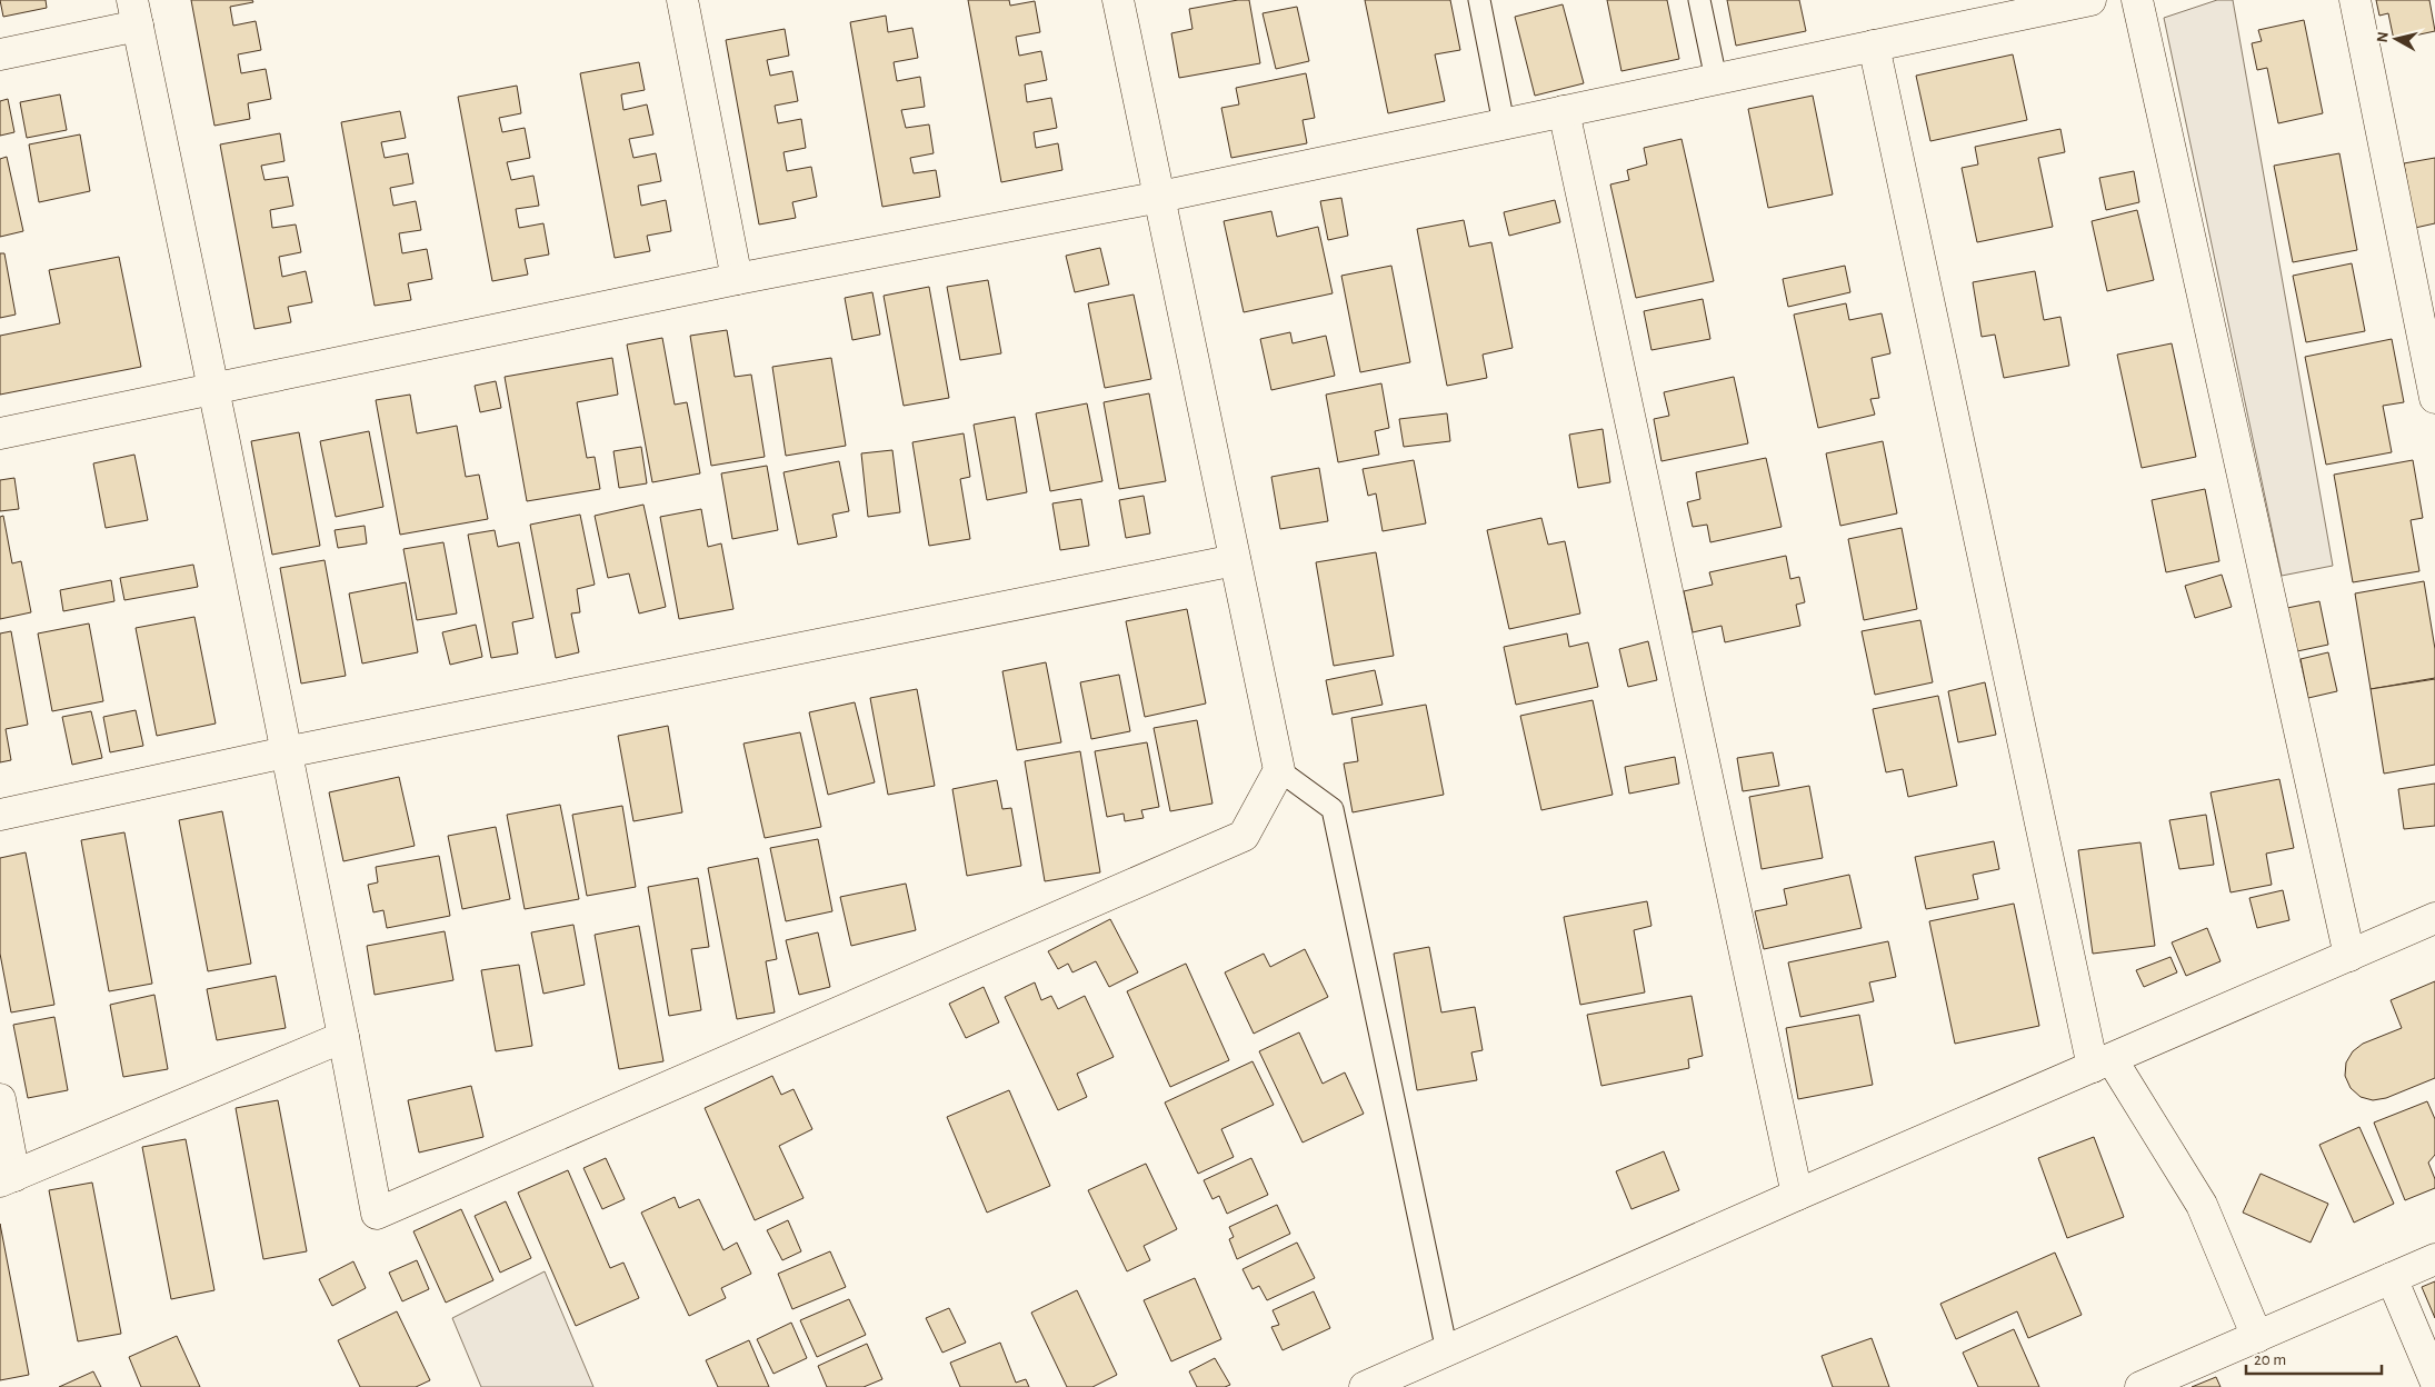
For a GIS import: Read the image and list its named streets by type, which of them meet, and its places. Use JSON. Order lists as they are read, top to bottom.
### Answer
{
  "scale_bar": "20 m",
  "north": "left"
}
